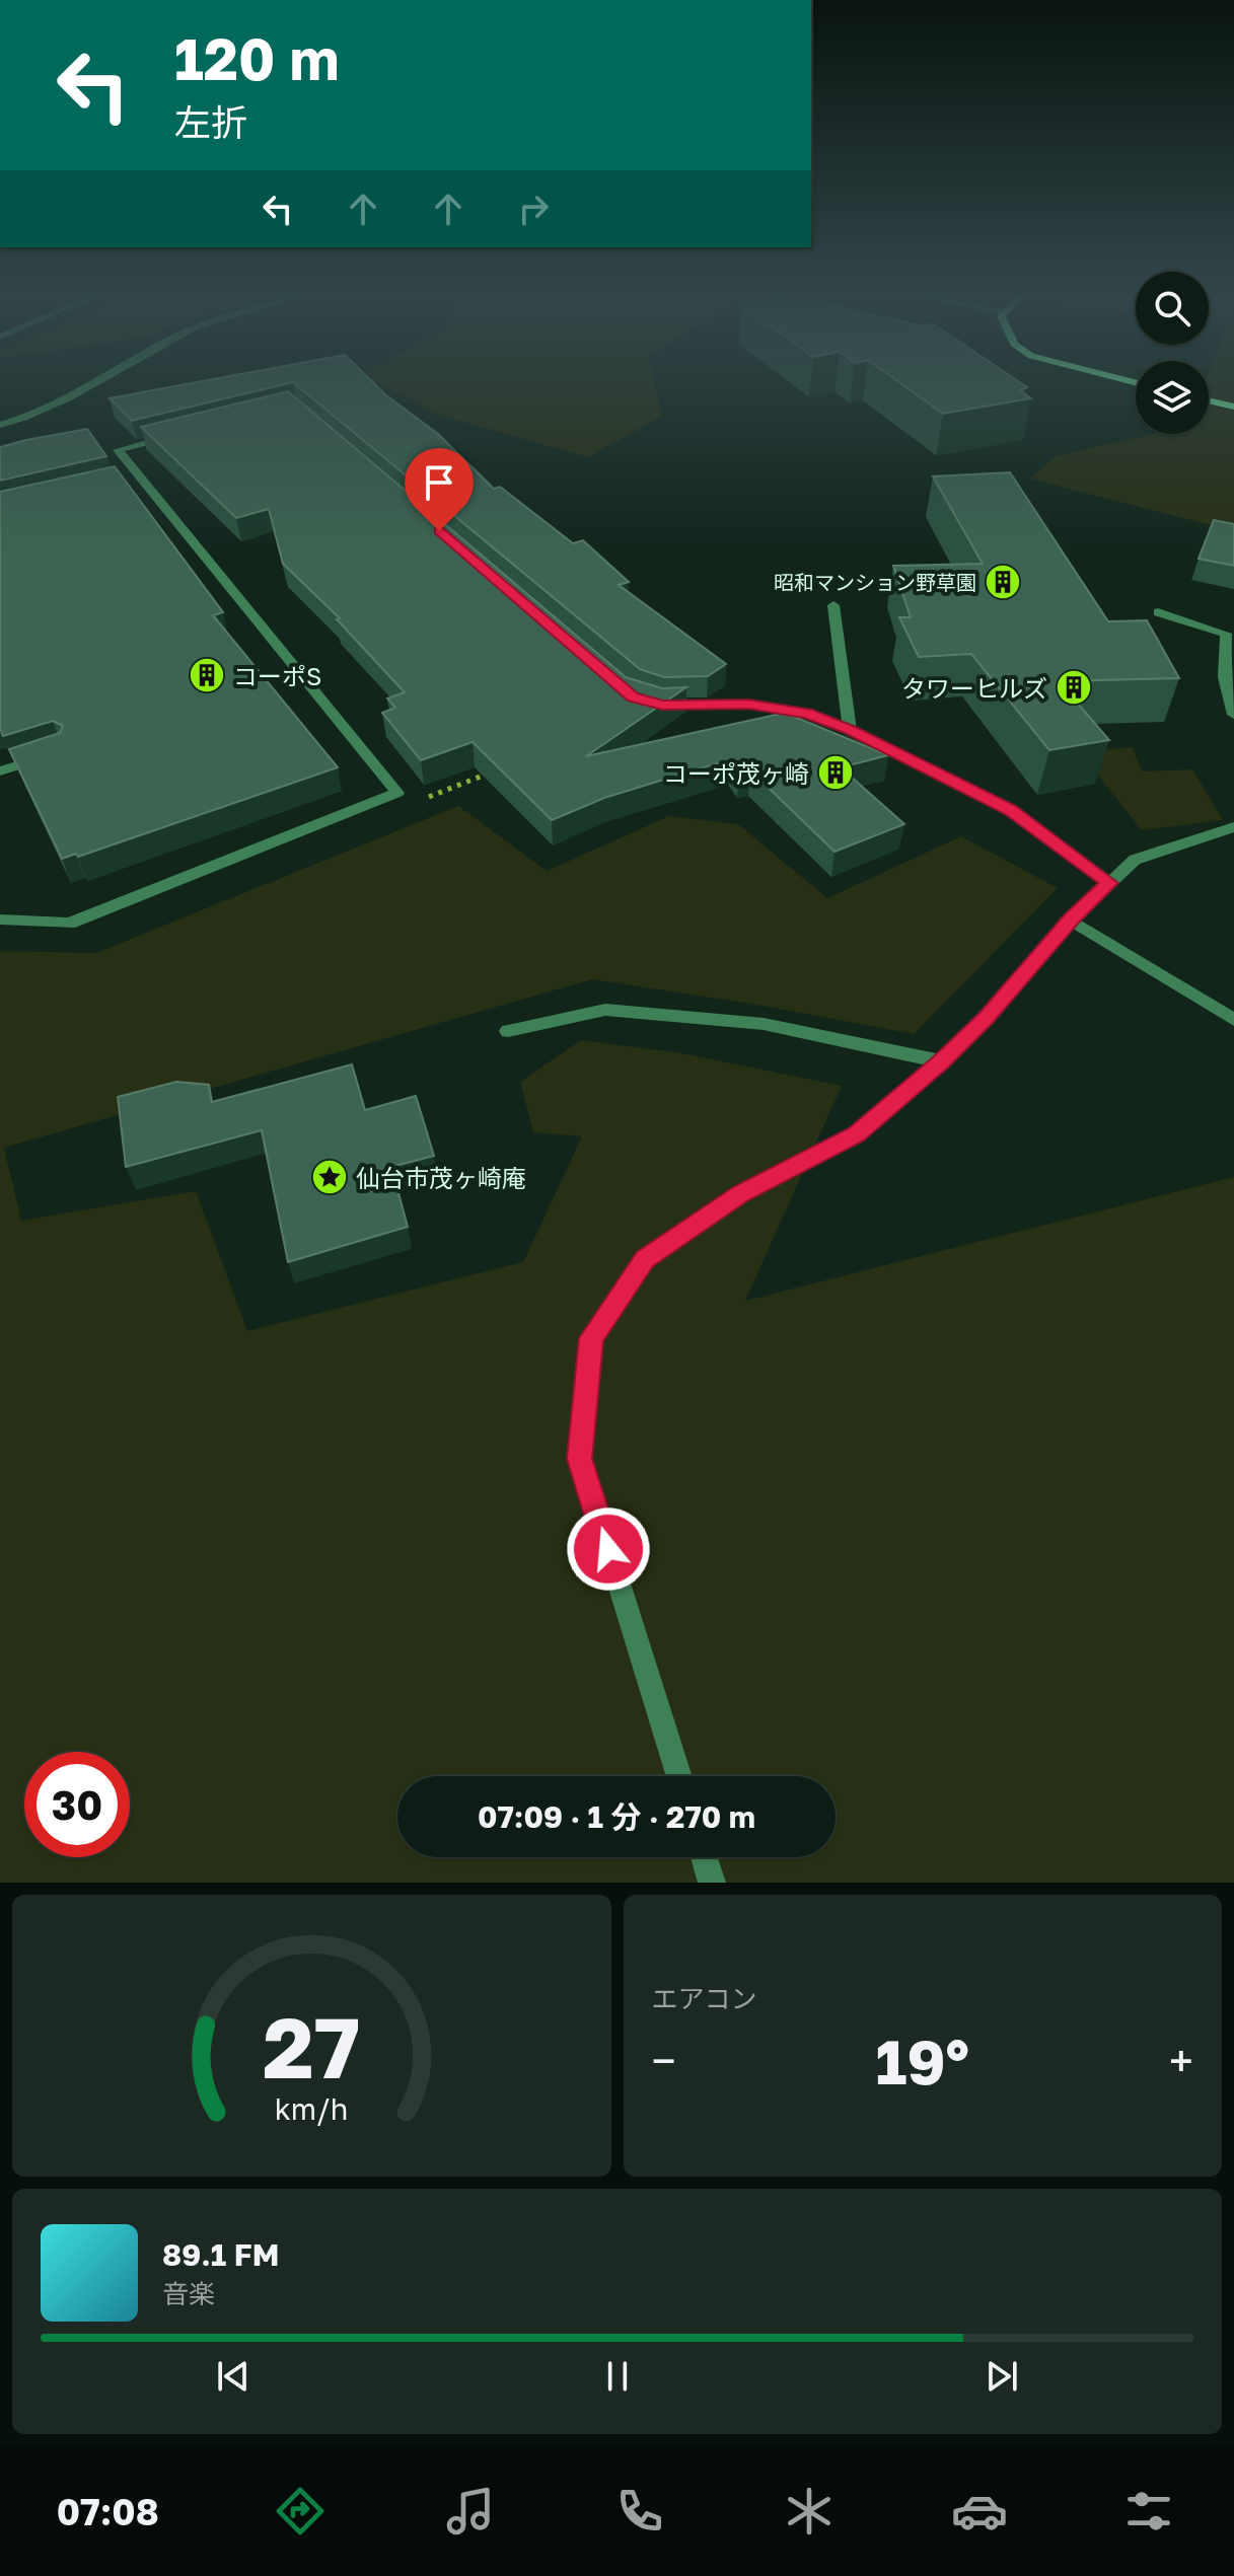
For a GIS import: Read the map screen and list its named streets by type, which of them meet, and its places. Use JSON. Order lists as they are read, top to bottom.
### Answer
{
  "places": {
    "building": [
      "昭和マンション野草園",
      "コーポS",
      "タワーヒルズ",
      "コーポ茂ヶ崎"
    ],
    "place": ["仙台市茂ヶ崎庵"]
  },
  "page": {
    "turn": ["120 m", "左折"],
    "limit": "30",
    "trip": "07:09 · 1 分 · 270 m",
    "tile": "エアコン",
    "heat": ["−", "19°", "+"],
    "song": ["89.1 FM", "音楽"],
    "tabs": "07:08",
    "gauge": ["27", "km/h"]
  }
}
